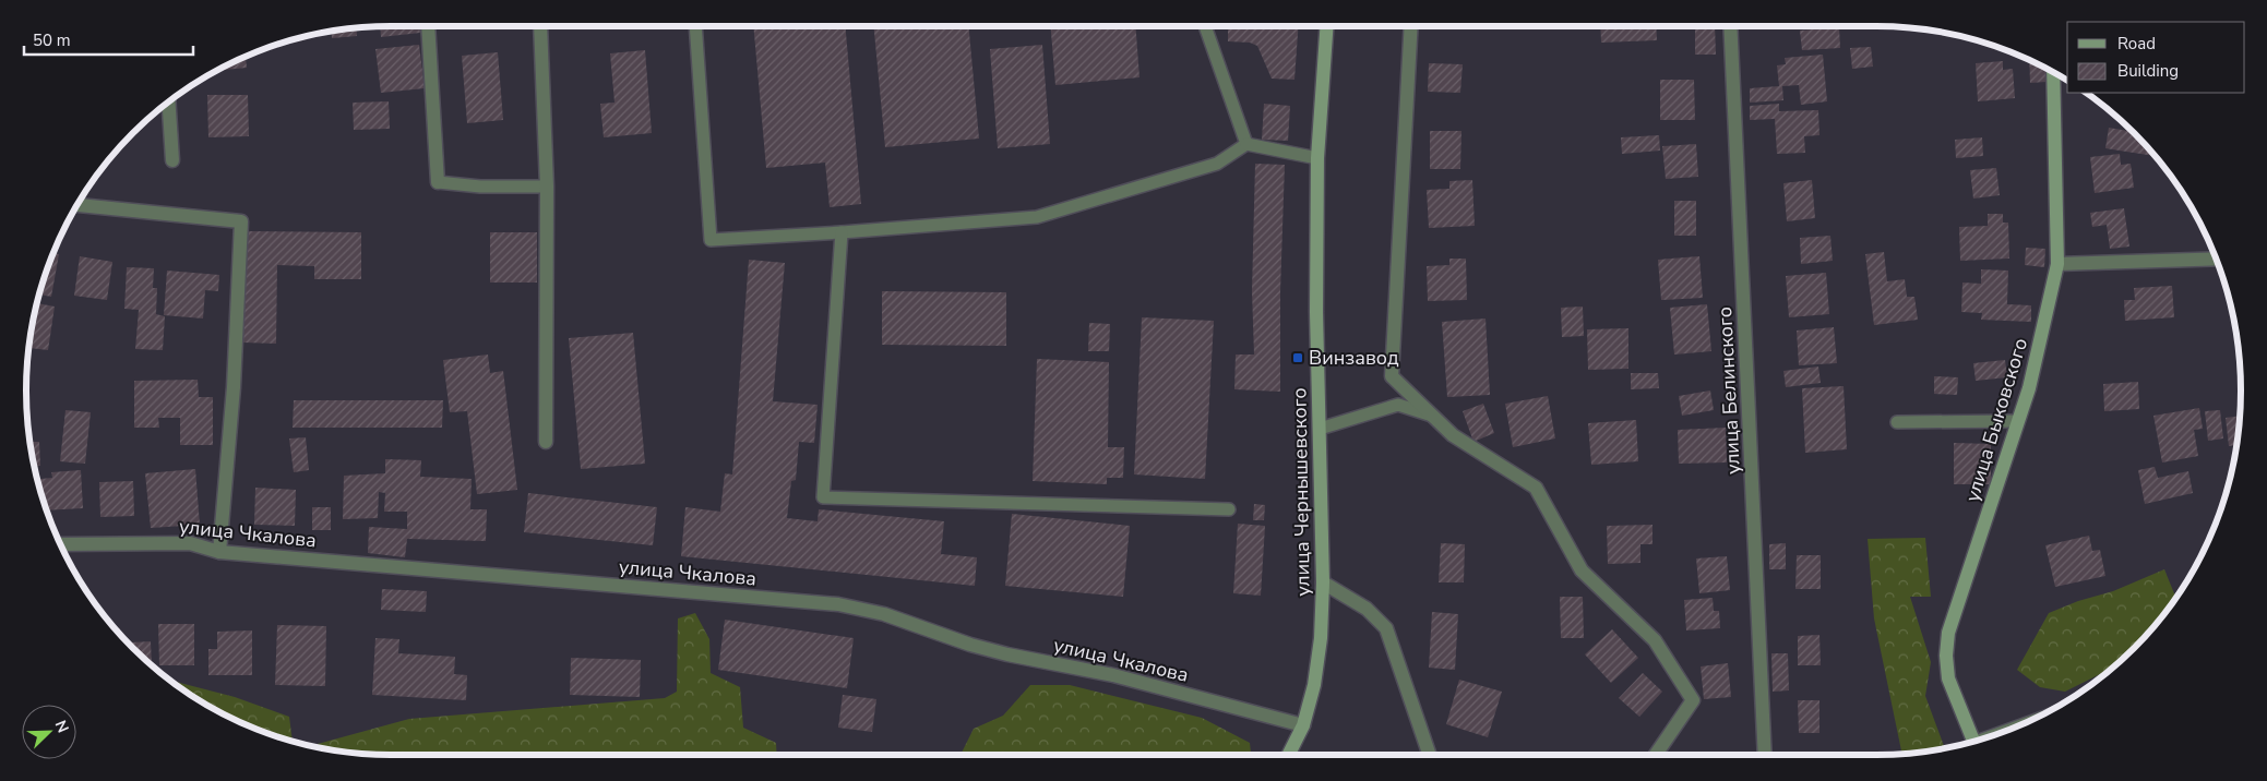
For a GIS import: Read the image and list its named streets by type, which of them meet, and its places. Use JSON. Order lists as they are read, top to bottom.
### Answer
{
  "streets": {
    "main road": ["улица Быковского", "улица Чернышевского"],
    "street": ["улица Белинского", "улица Чкалова"]
  },
  "crossings": [
    ["улица Чернышевского", "улица Чкалова"]
  ],
  "places": {
    "transit": ["Винзавод"]
  },
  "legend": ["Road", "Building"],
  "scale_bar": "50 m",
  "north": "top right"
}
